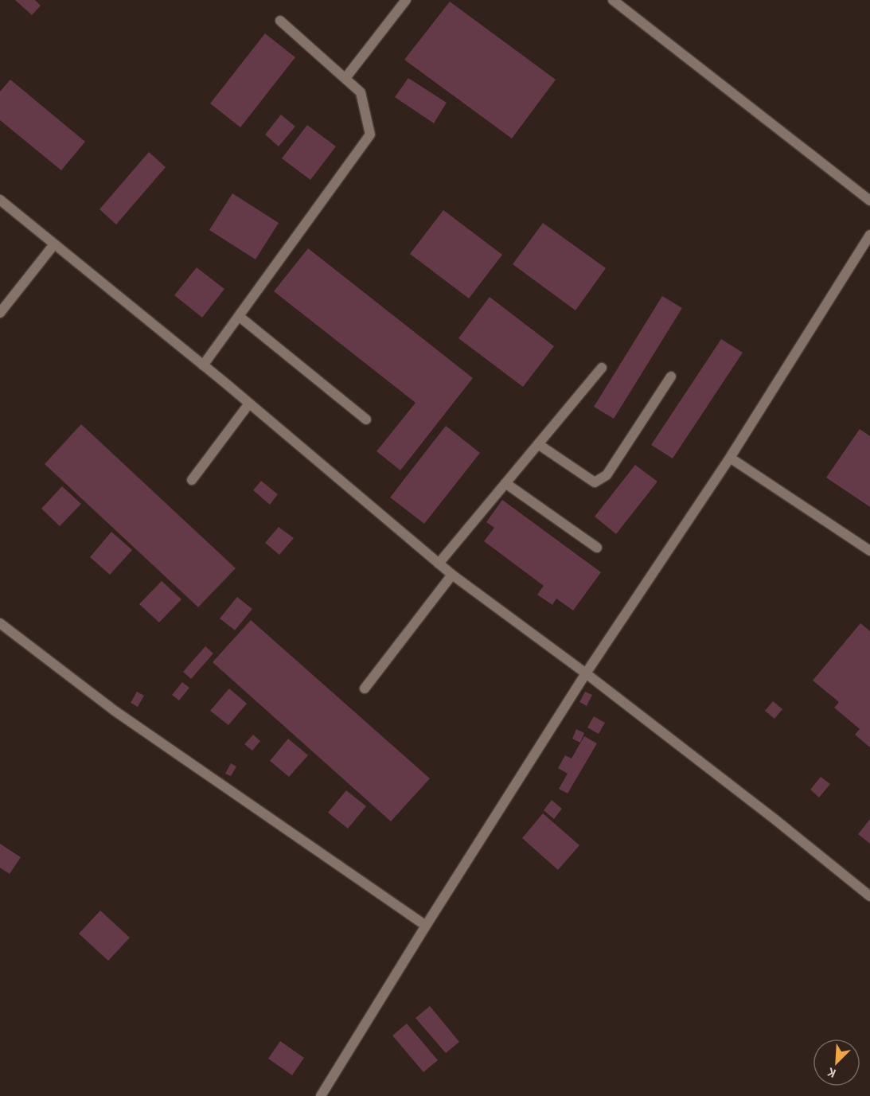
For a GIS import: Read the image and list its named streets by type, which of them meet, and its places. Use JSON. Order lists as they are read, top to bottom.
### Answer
{
  "north": "bottom left"
}
